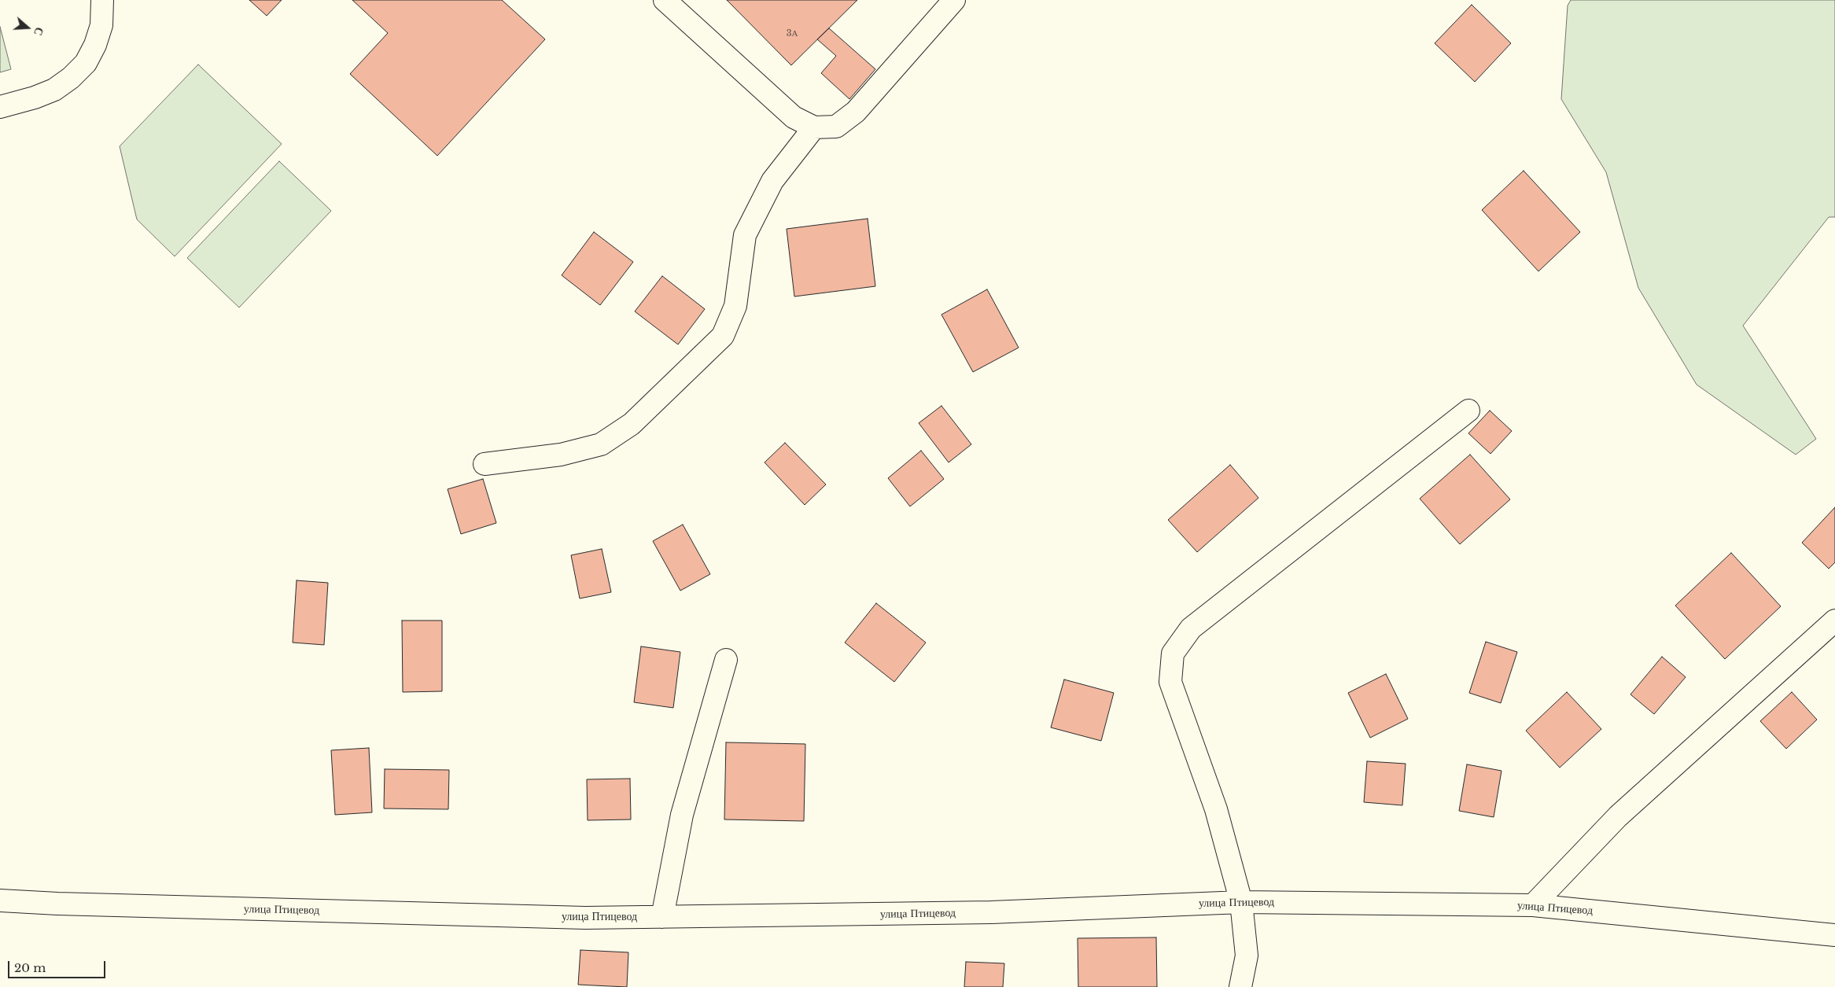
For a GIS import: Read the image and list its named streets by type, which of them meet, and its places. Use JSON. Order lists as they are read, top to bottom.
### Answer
{
  "streets": {
    "street": ["улица Птицевод"]
  },
  "house_numbers": ["3А"],
  "scale_bar": "20 m",
  "north": "right"
}
